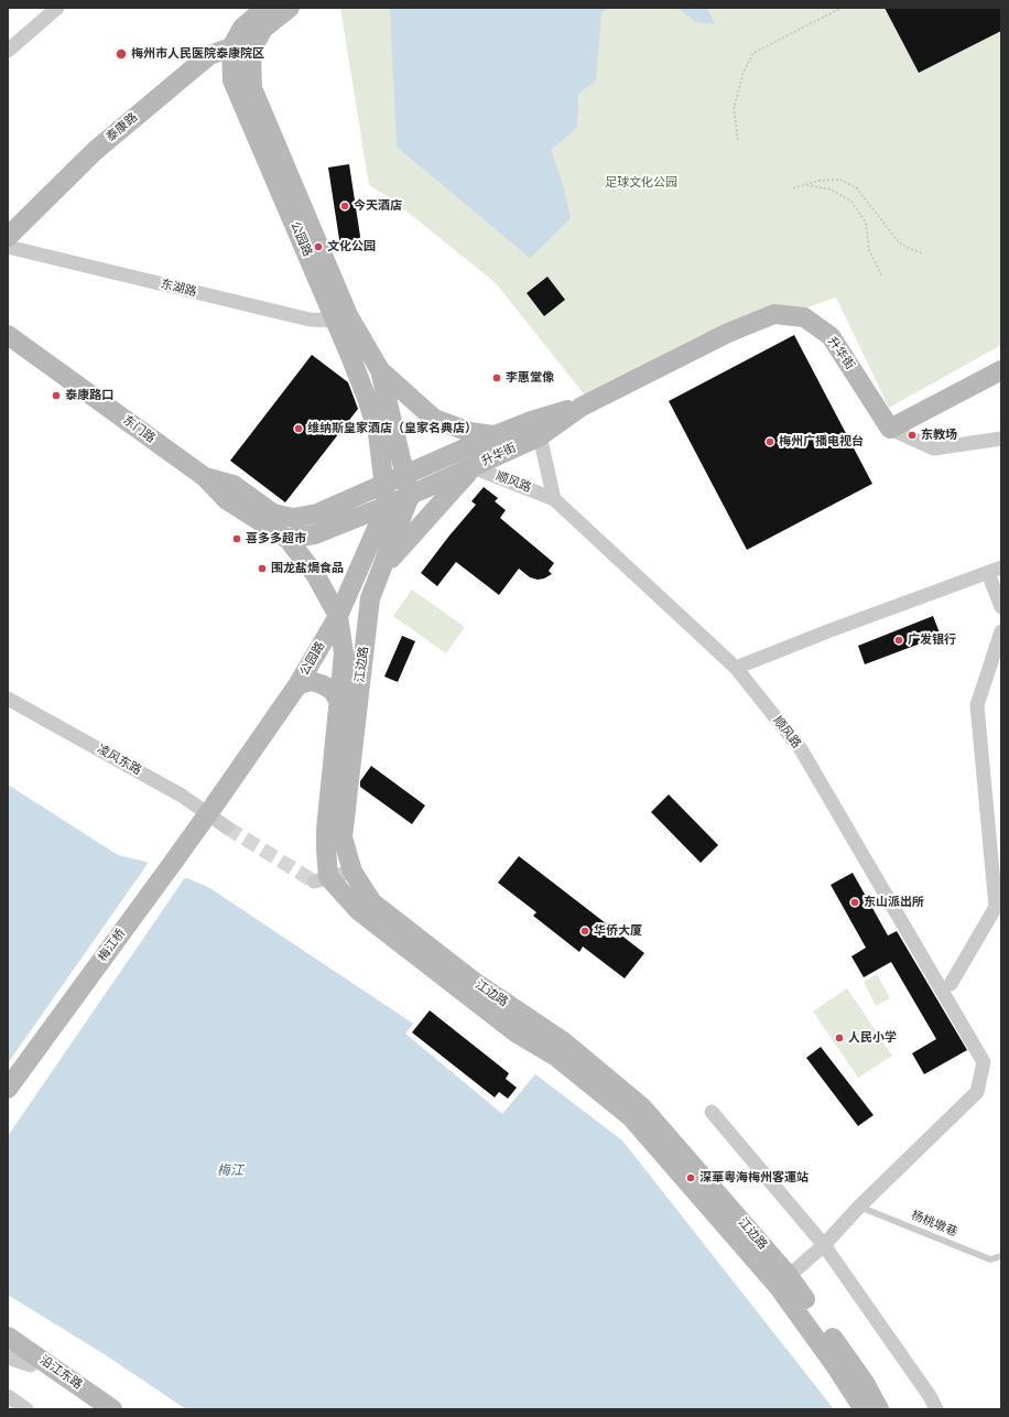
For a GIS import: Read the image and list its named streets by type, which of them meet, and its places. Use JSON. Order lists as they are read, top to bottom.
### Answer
{
  "streets": {
    "main road": [
      "泰康路",
      "公园路",
      "升华街",
      "东门路",
      "江边路",
      "梅江桥",
      "沿江东路"
    ],
    "street": ["东湖路", "顺风路", "凌风东路"],
    "lane": ["杨桃墩巷"]
  },
  "crossings": [
    ["泰康路", "公园路"],
    ["公园路", "东湖路"],
    ["公园路", "升华街"],
    ["公园路", "东门路"],
    ["公园路", "江边路"],
    ["公园路", "梅江桥"],
    ["升华街", "东门路"],
    ["升华街", "顺风路"],
    ["升华街", "江边路"],
    ["顺风路", "江边路"],
    ["顺风路", "杨桃墩巷"]
  ],
  "water": ["梅江"],
  "parks": ["足球文化公园"],
  "places": [
    "梅州市人民医院泰康院区",
    "今天酒店",
    "文化公园",
    "李惠堂像",
    "泰康路口",
    "维纳斯皇家酒店（皇家名典店）",
    "东教场",
    "梅州广播电视台",
    "喜多多超市",
    "围龙盐焗食品",
    "广发银行",
    "东山派出所",
    "华侨大厦",
    "人民小学",
    "深華粵海梅州客運站"
  ]
}
